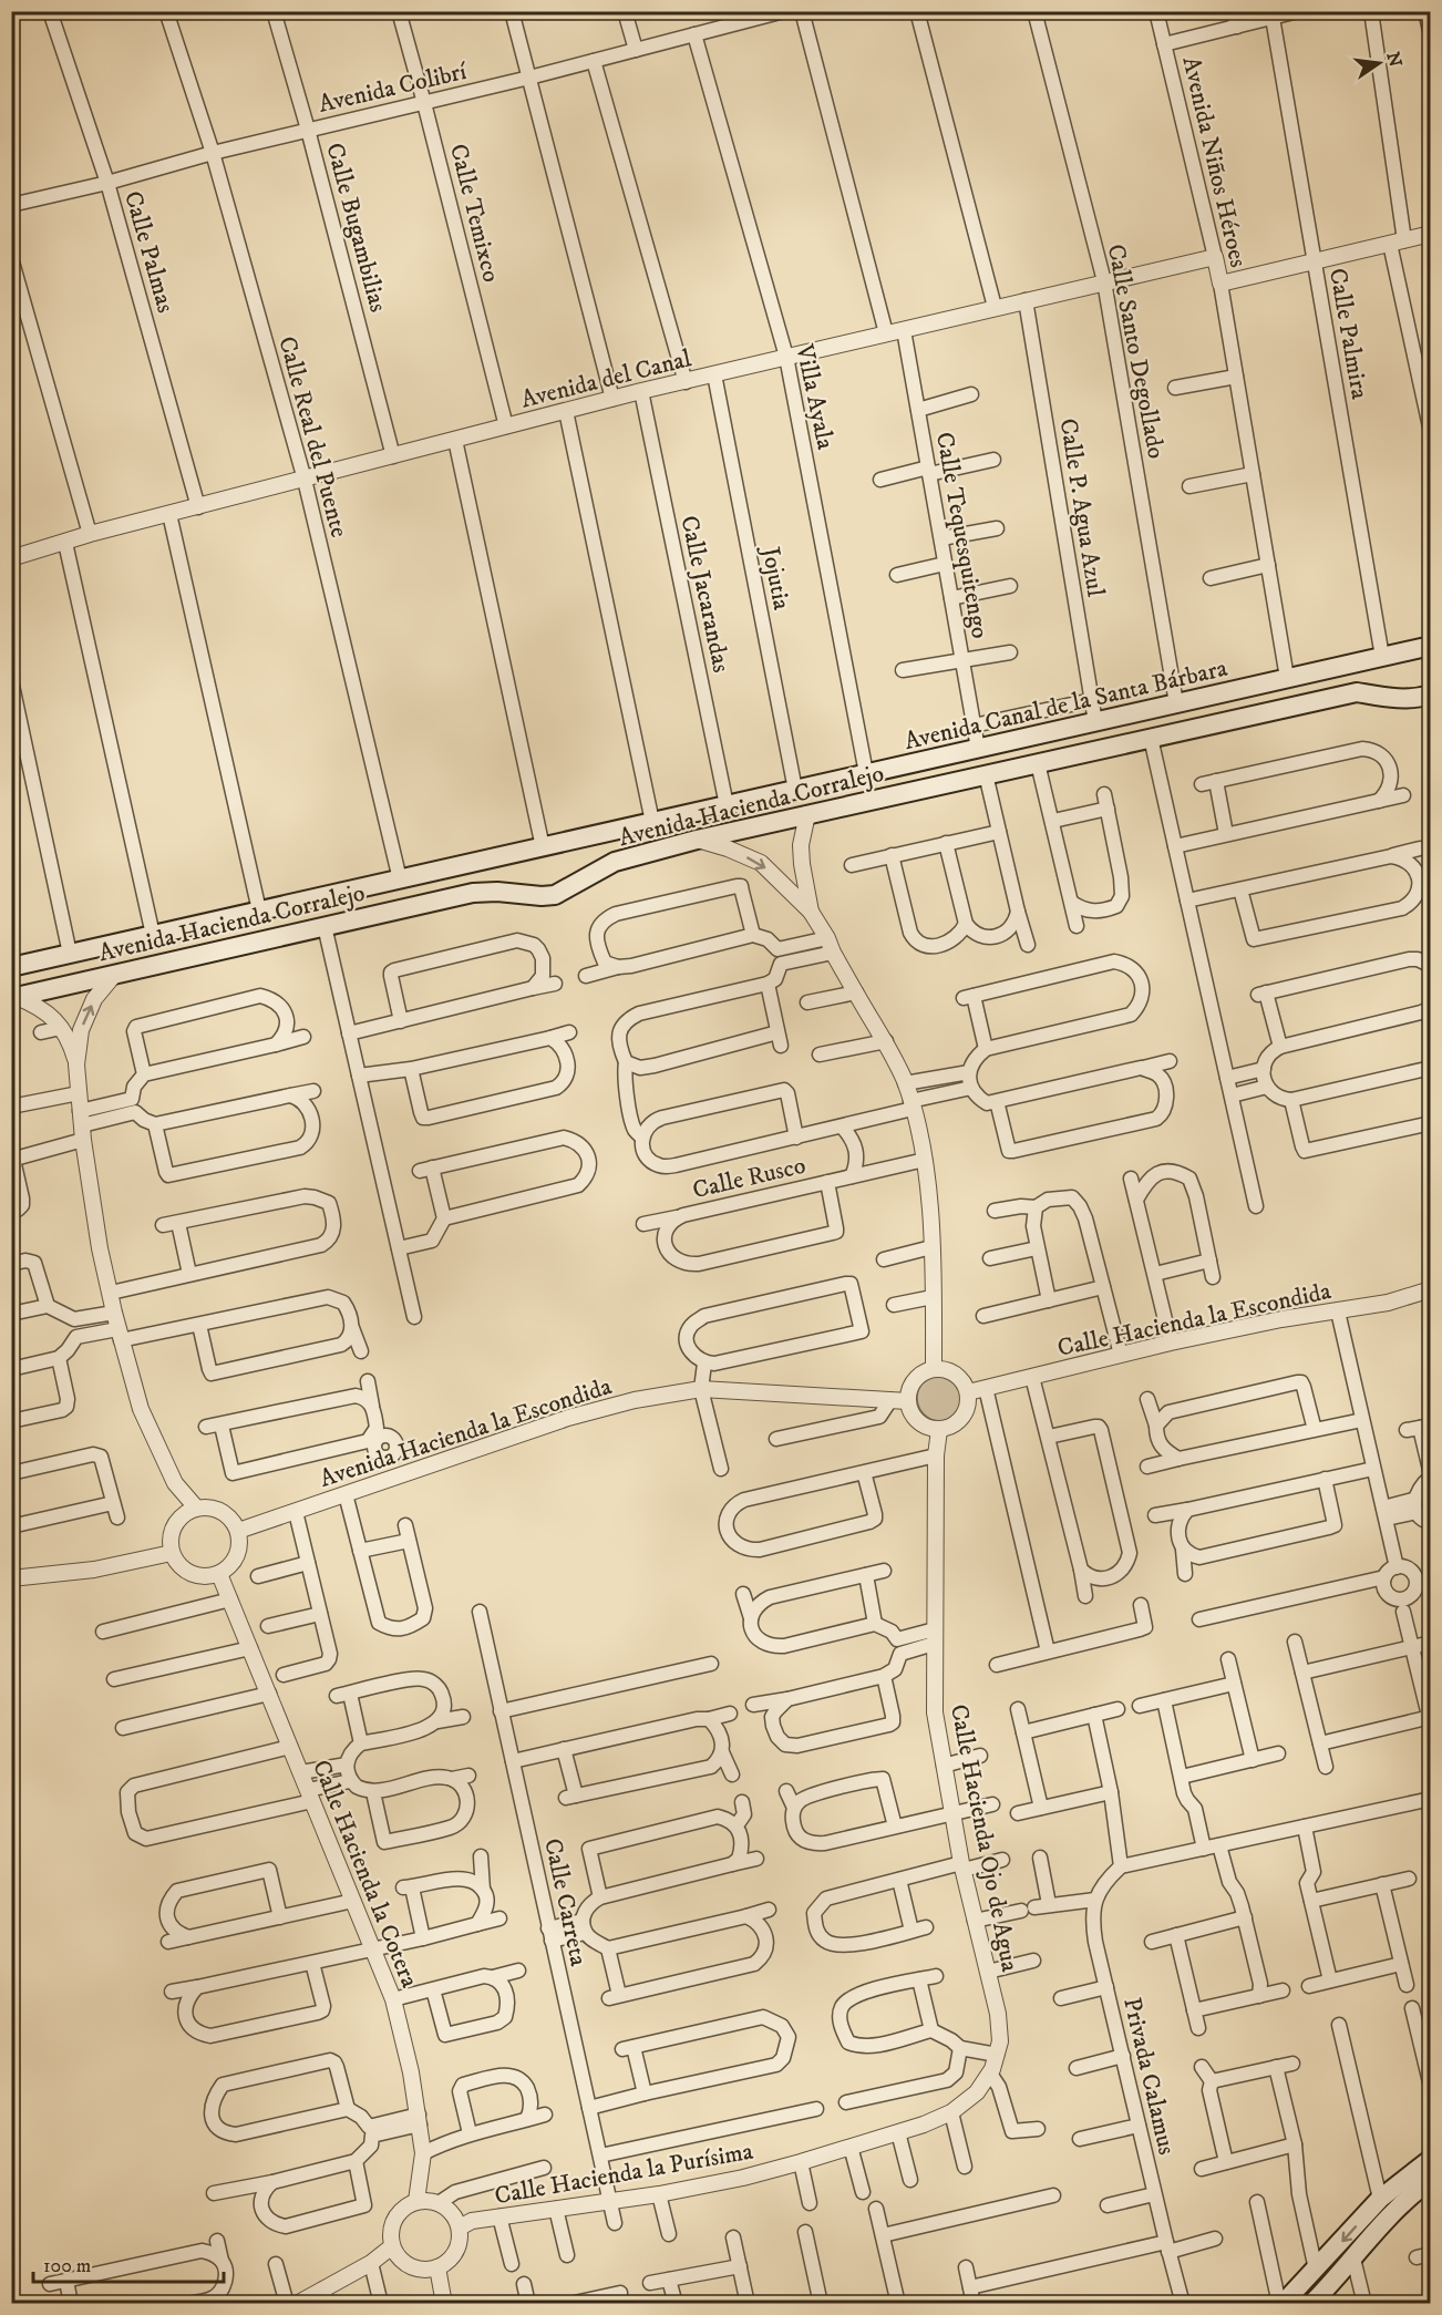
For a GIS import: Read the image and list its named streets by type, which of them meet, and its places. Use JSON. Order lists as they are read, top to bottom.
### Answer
{
  "streets": {
    "main road": ["Avenida Canal de la Santa Bárbara", "Avenida Hacienda Corralejo"],
    "street": [
      "Avenida Colibrí",
      "Avenida Niños Héroes",
      "Calle Temixco",
      "Calle Bugambilias",
      "Calle Palmas",
      "Calle Palmira",
      "Calle Santo Degollado",
      "Avenida del Canal",
      "Villa Ayala",
      "Calle Real del Puente",
      "Calle P. Agua Azul",
      "Calle Tequesquitengo",
      "Jojutia",
      "Calle Jacarandas",
      "Calle Rusco",
      "Calle Hacienda la Escondida",
      "Avenida Hacienda la Escondida",
      "Calle Hacienda Ojo de Agua",
      "Calle Hacienda la Cotera",
      "Calle Carreta",
      "Privada Calamus",
      "Calle Hacienda la Purísima"
    ]
  },
  "crossings": [
    ["Avenida Colibrí", "Calle Temixco"],
    ["Avenida Colibrí", "Calle Bugambilias"],
    ["Avenida Colibrí", "Calle Palmas"],
    ["Avenida Colibrí", "Villa Ayala"],
    ["Avenida Colibrí", "Calle Real del Puente"],
    ["Avenida Niños Héroes", "Avenida del Canal"],
    ["Calle Temixco", "Avenida del Canal"],
    ["Calle Bugambilias", "Avenida del Canal"],
    ["Calle Palmas", "Avenida del Canal"],
    ["Calle Palmira", "Avenida Canal de la Santa Bárbara"],
    ["Calle Santo Degollado", "Avenida del Canal"],
    ["Calle Santo Degollado", "Avenida Canal de la Santa Bárbara"],
    ["Avenida del Canal", "Villa Ayala"],
    ["Avenida del Canal", "Calle Real del Puente"],
    ["Avenida del Canal", "Calle P. Agua Azul"],
    ["Avenida del Canal", "Calle Tequesquitengo"],
    ["Avenida del Canal", "Jojutia"],
    ["Avenida del Canal", "Calle Jacarandas"],
    ["Villa Ayala", "Avenida Canal de la Santa Bárbara"],
    ["Calle Real del Puente", "Avenida Canal de la Santa Bárbara"],
    ["Calle P. Agua Azul", "Avenida Canal de la Santa Bárbara"],
    ["Calle Tequesquitengo", "Avenida Canal de la Santa Bárbara"],
    ["Jojutia", "Avenida Canal de la Santa Bárbara"],
    ["Calle Jacarandas", "Avenida Canal de la Santa Bárbara"],
    ["Calle Hacienda la Escondida", "Avenida Hacienda la Escondida"],
    ["Calle Hacienda la Escondida", "Calle Hacienda Ojo de Agua"],
    ["Avenida Hacienda la Escondida", "Calle Hacienda Ojo de Agua"],
    ["Avenida Hacienda la Escondida", "Calle Hacienda la Cotera"],
    ["Calle Hacienda Ojo de Agua", "Calle Hacienda la Purísima"],
    ["Calle Hacienda la Cotera", "Calle Hacienda la Purísima"],
    ["Calle Carreta", "Calle Hacienda la Purísima"]
  ],
  "scale_bar": "100 m",
  "north": "right"
}
